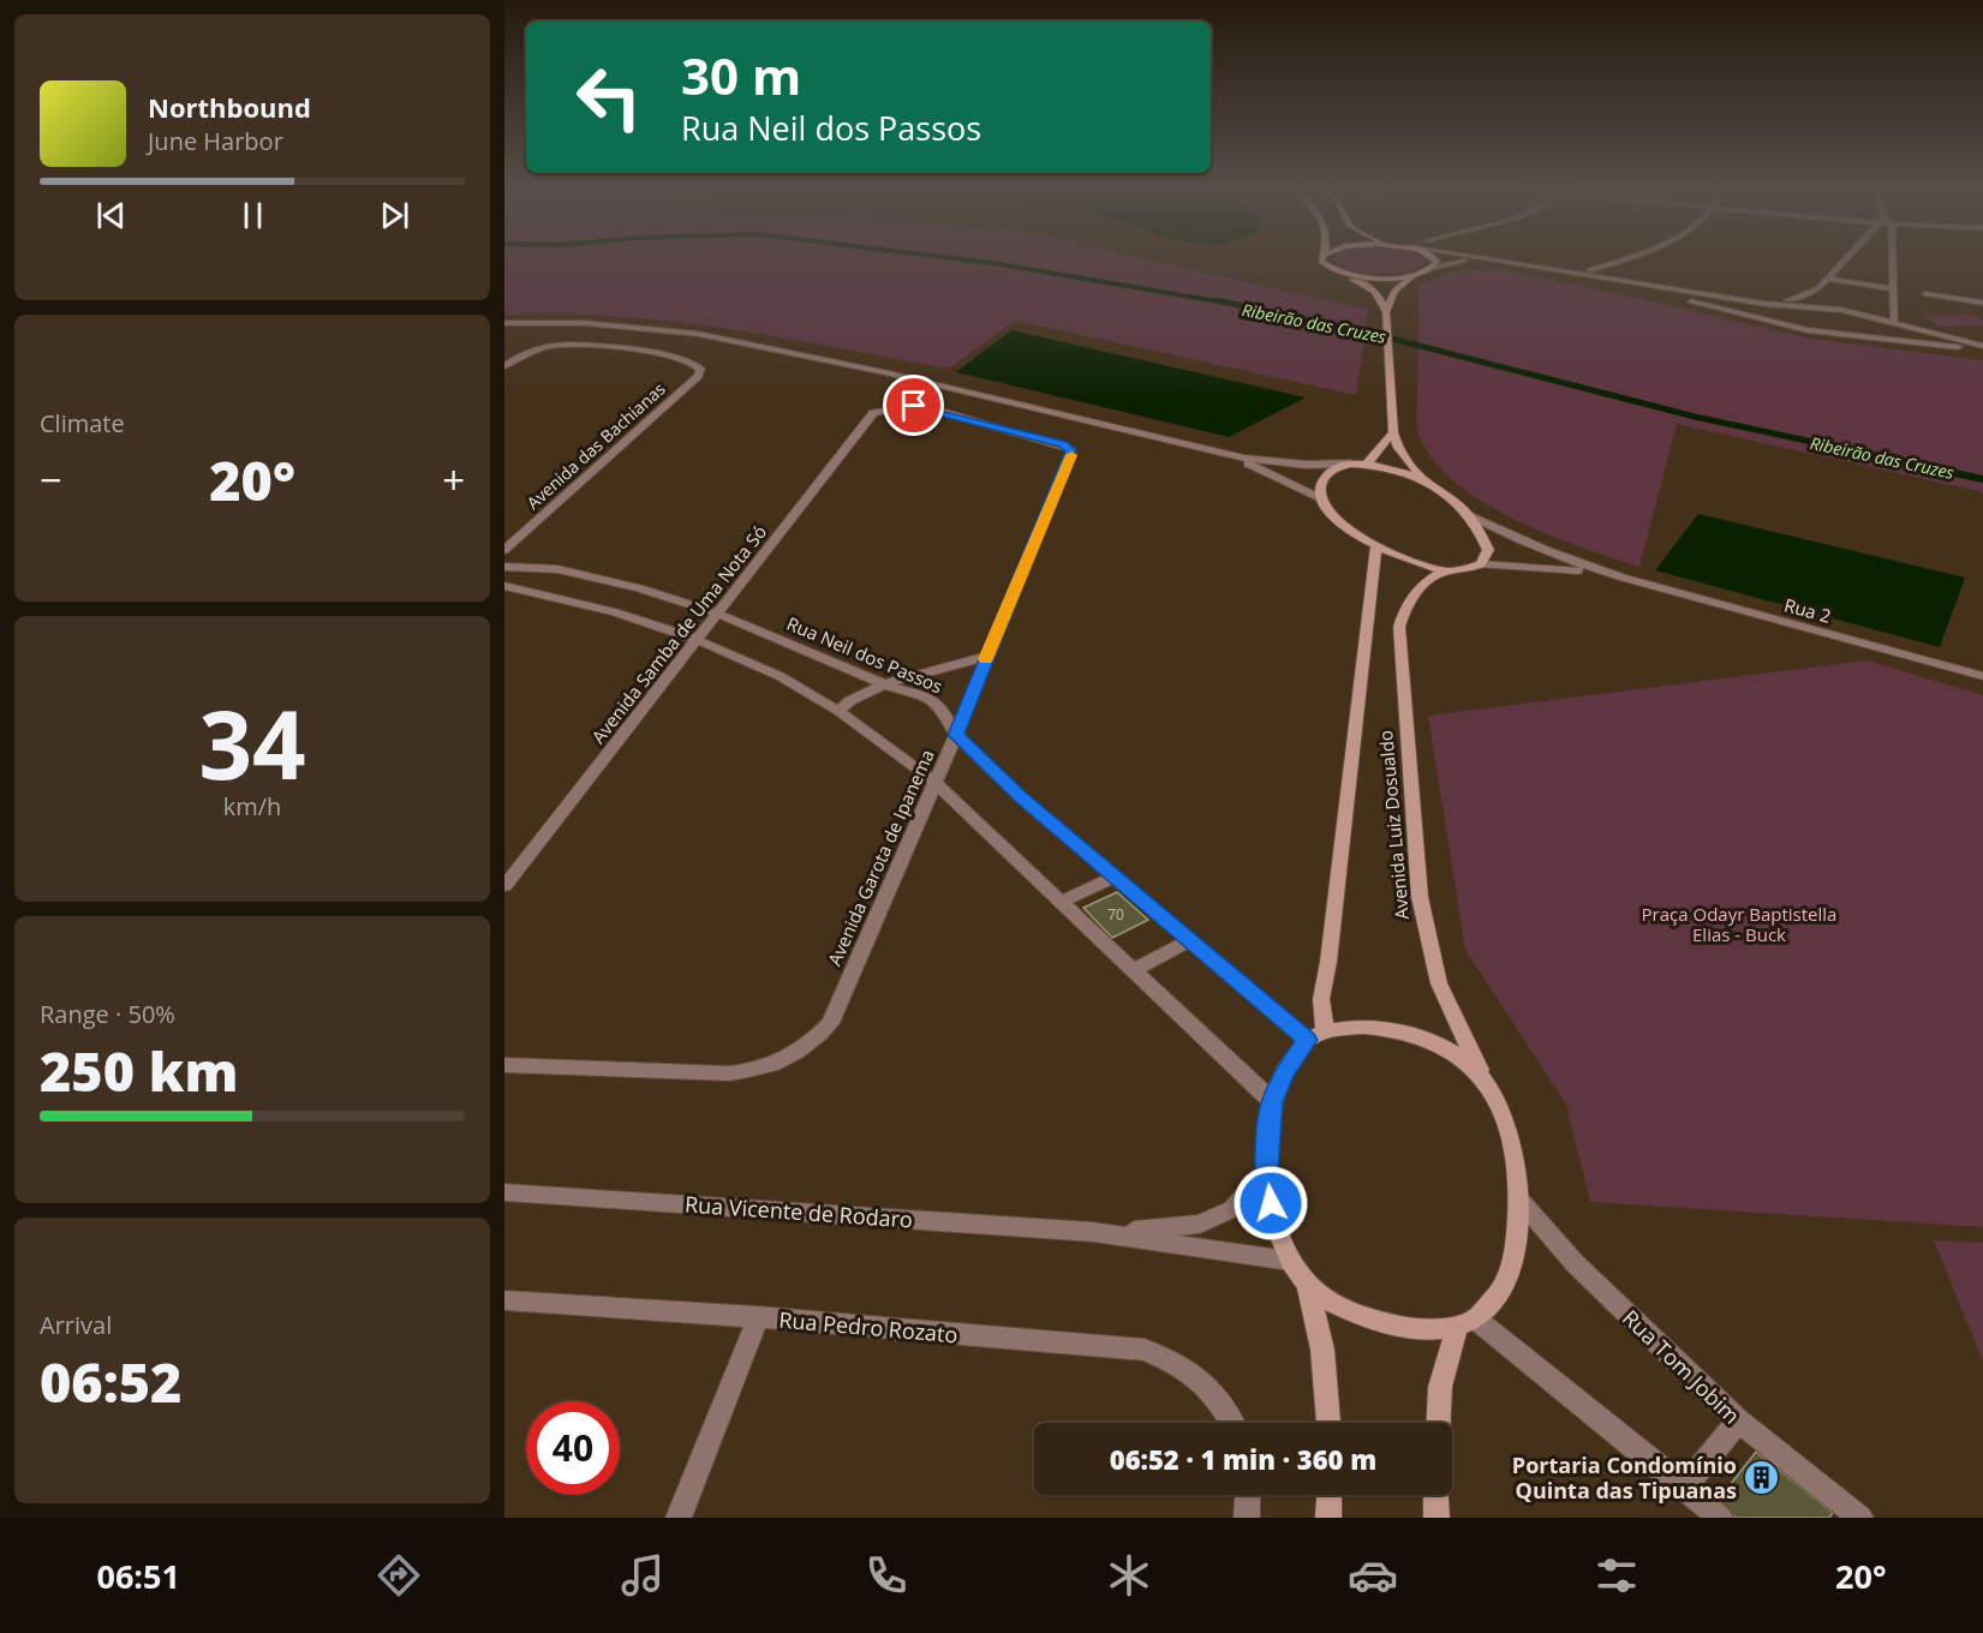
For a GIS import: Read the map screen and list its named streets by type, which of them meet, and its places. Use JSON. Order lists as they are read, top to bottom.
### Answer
{
  "streets": {
    "street": [
      "Avenida das Bachianas",
      "Rua 2",
      "Avenida Samba de Uma Nota Só",
      "Rua Neil dos Passos",
      "Avenida Luiz Dosualdo",
      "Avenida Garota de Ipanema",
      "Rua Vicente de Rodaro",
      "Rua Pedro Rozato",
      "Rua Tom Jobim"
    ]
  },
  "crossings": [
    ["Avenida Samba de Uma Nota Só", "Rua Neil dos Passos"],
    ["Avenida Samba de Uma Nota Só", "Avenida Garota de Ipanema"],
    ["Rua Neil dos Passos", "Avenida Luiz Dosualdo"],
    ["Rua Neil dos Passos", "Avenida Garota de Ipanema"],
    ["Avenida Luiz Dosualdo", "Rua Tom Jobim"]
  ],
  "water": ["Ribeirão das Cruzes"],
  "parks": ["Praça Odayr Baptistella Elias - Buck"],
  "places": {
    "building": ["Portaria Condomínio Quinta das Tipuanas"]
  },
  "house_numbers": ["70"],
  "page": {
    "turn": ["30 m", "Rua Neil dos Passos"],
    "song": ["Northbound", "June Harbor"],
    "tile": [
      "Climate",
      ["34", "km/h"],
      ["Range · 50%", "250 km"],
      ["Arrival", "06:52"]
    ],
    "heat": ["−", "20°", "+"],
    "limit": "40",
    "trip": "06:52 · 1 min · 360 m",
    "tabs": ["06:51", "20°"]
  }
}
